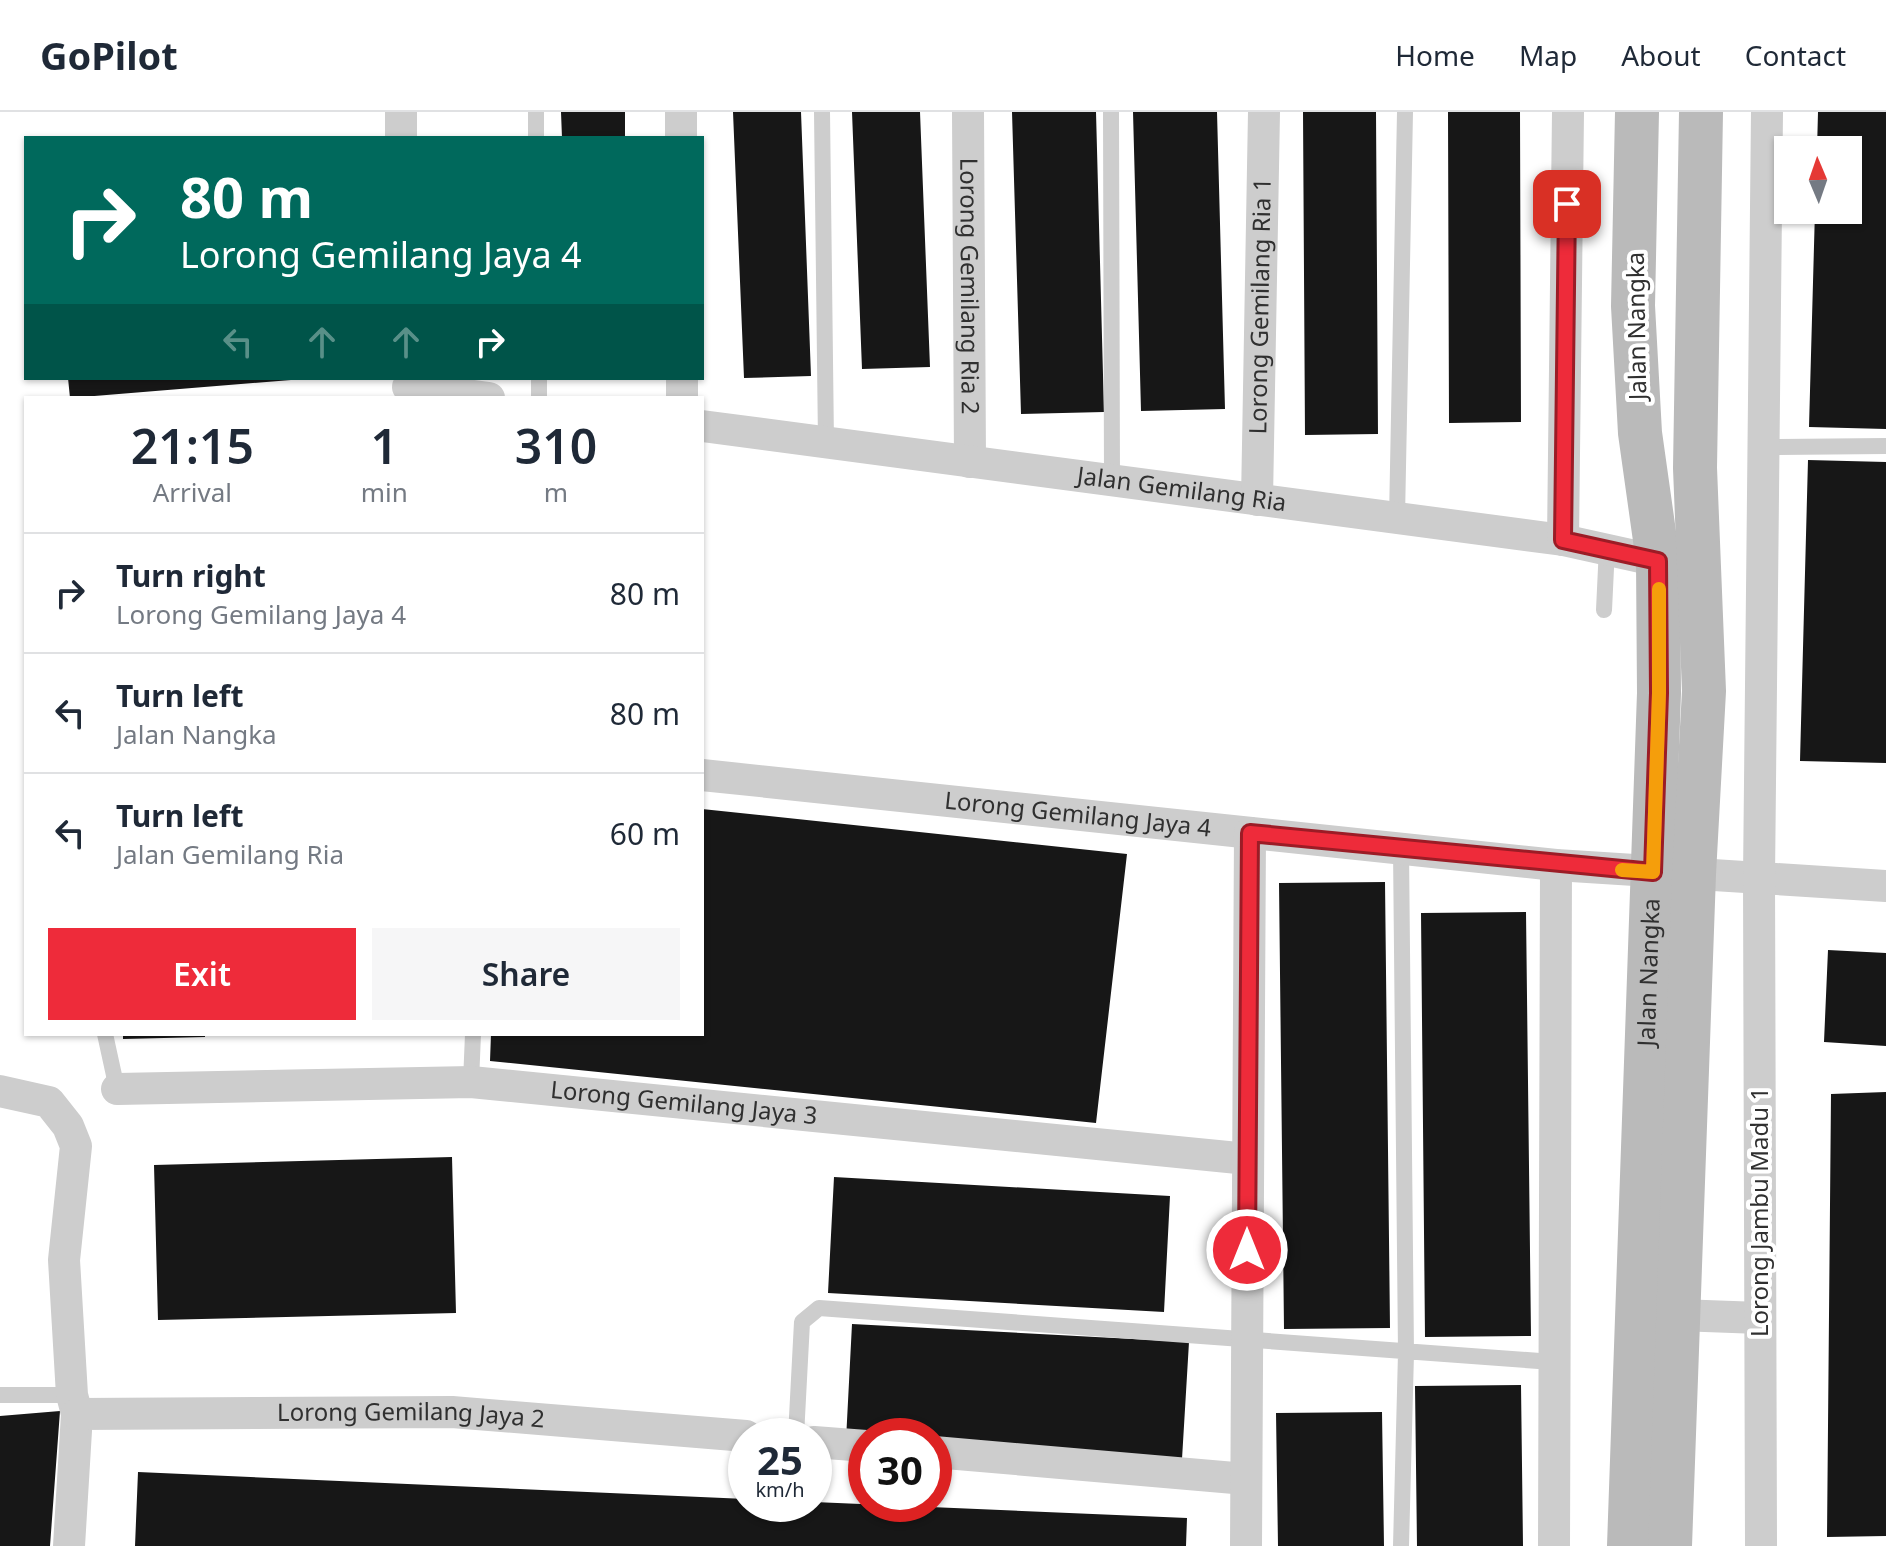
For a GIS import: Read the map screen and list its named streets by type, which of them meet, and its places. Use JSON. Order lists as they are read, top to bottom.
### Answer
{
  "streets": {
    "street": [
      "Lorong Gemilang Ria 2",
      "Lorong Gemilang Ria 1",
      "Jalan Nangka",
      "Jalan Gemilang Ria",
      "Lorong Gemilang Jaya 4",
      "Lorong Gemilang Jaya 3",
      "Lorong Jambu Madu 1",
      "Lorong Gemilang Jaya 2"
    ]
  },
  "crossings": [
    ["Lorong Gemilang Ria 2", "Jalan Gemilang Ria"],
    ["Lorong Gemilang Ria 1", "Jalan Gemilang Ria"],
    ["Jalan Nangka", "Jalan Gemilang Ria"],
    ["Jalan Nangka", "Lorong Gemilang Jaya 4"],
    ["Lorong Gemilang Jaya 4", "Lorong Jambu Madu 1"]
  ],
  "north": "top",
  "page": {
    "header": "GoPilot",
    "nav": [
      "Home",
      "Map",
      "About",
      "Contact"
    ],
    "turn": ["80 m", "Lorong Gemilang Jaya 4"],
    "eta": [
      "21:15",
      "Arrival",
      "1",
      "min",
      "310",
      "m"
    ],
    "list": [
      {
        "name": "Turn right",
        "note": "Lorong Gemilang Jaya 4",
        "value": "80 m"
      },
      {
        "name": "Turn left",
        "note": "Jalan Nangka",
        "value": "80 m"
      },
      {
        "name": "Turn left",
        "note": "Jalan Gemilang Ria",
        "value": "60 m"
      }
    ],
    "buttons": ["Exit", "Share"],
    "speed": "25 km/h",
    "limit": "30"
  }
}
